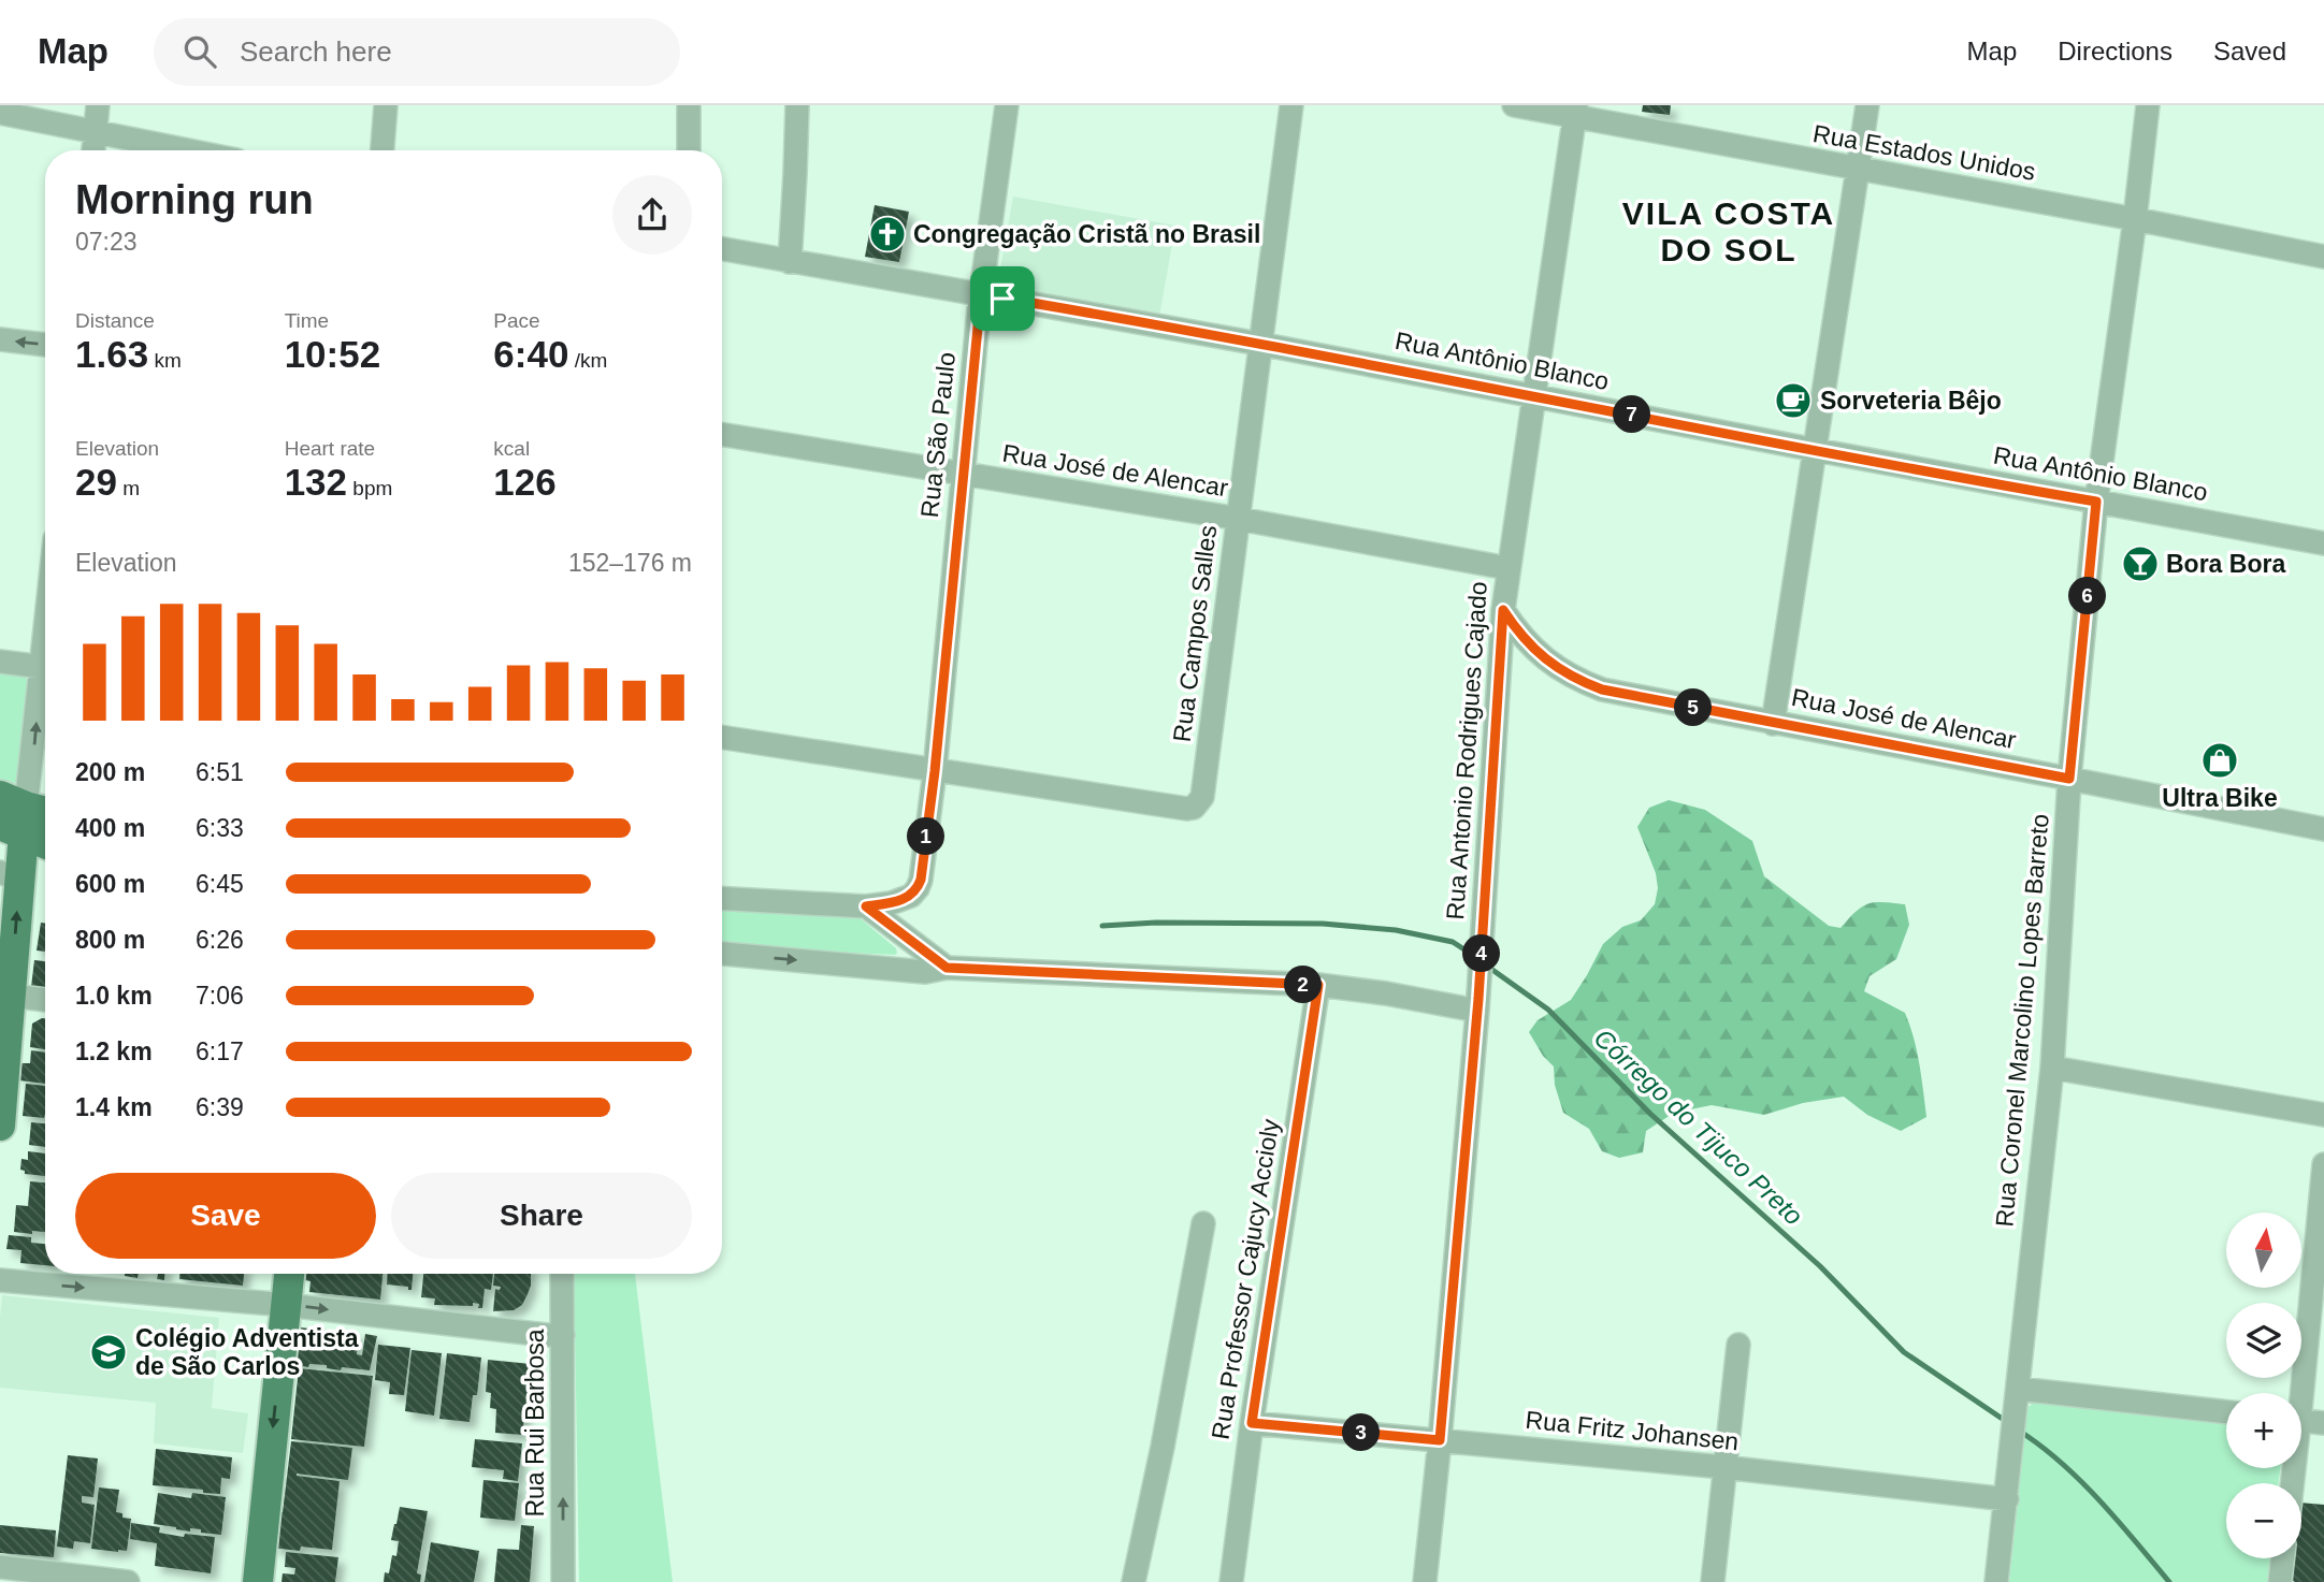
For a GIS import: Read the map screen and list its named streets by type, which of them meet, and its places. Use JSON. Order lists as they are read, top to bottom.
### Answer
{
  "streets": {
    "street": [
      "Rua Estados Unidos",
      "Rua Antônio Blanco",
      "Rua São Paulo",
      "Rua José de Alencar",
      "Rua Campos Salles",
      "Rua Antonio Rodrigues Cajado",
      "Rua Coronel Marcolino Lopes Barreto",
      "Rua Professor Cajucy Accioly",
      "Rua Rui Barbosa",
      "Rua Fritz Johansen"
    ]
  },
  "crossings": [
    ["Rua Estados Unidos", "Rua Antonio Rodrigues Cajado"],
    ["Rua Estados Unidos", "Rua Coronel Marcolino Lopes Barreto"],
    ["Rua Antônio Blanco", "Rua São Paulo"],
    ["Rua Antônio Blanco", "Rua Campos Salles"],
    ["Rua Antônio Blanco", "Rua Antonio Rodrigues Cajado"],
    ["Rua Antônio Blanco", "Rua Coronel Marcolino Lopes Barreto"],
    ["Rua São Paulo", "Rua José de Alencar"],
    ["Rua São Paulo", "Rua Campos Salles"],
    ["Rua José de Alencar", "Rua Campos Salles"],
    ["Rua José de Alencar", "Rua Antonio Rodrigues Cajado"],
    ["Rua José de Alencar", "Rua Coronel Marcolino Lopes Barreto"],
    ["Rua Antonio Rodrigues Cajado", "Rua Fritz Johansen"],
    ["Rua Coronel Marcolino Lopes Barreto", "Rua Fritz Johansen"],
    ["Rua Professor Cajucy Accioly", "Rua Fritz Johansen"]
  ],
  "one_way": ["Rua Rui Barbosa"],
  "districts": ["VILA COSTA DO SOL"],
  "water": ["Córrego do Tijuco Preto"],
  "places": {
    "church": ["Congregação Cristã no Brasil"],
    "cafe": ["Sorveteria Bêjo"],
    "bar": ["Bora Bora"],
    "shop": ["Ultra Bike"],
    "school or university": ["Colégio Adventista de São Carlos"]
  },
  "north": "top",
  "page": {
    "header": "Map",
    "search": "Search here",
    "nav": ["Map", "Directions", "Saved"],
    "heading": ["Morning run", "07:23"],
    "stats": [
      ["Distance", "1.63 km"],
      ["Time", "10:52"],
      ["Pace", "6:40 /km"],
      ["Elevation", "29 m"],
      ["Heart rate", "132 bpm"],
      ["kcal", "126"]
    ],
    "pins": [
      "7",
      "6",
      "5",
      "1",
      "4",
      "2",
      "3"
    ],
    "chart": ["Elevation", "152–176 m"],
    "list": [
      {
        "name": "200 m",
        "note": "6:51"
      },
      {
        "name": "400 m",
        "note": "6:33"
      },
      {
        "name": "600 m",
        "note": "6:45"
      },
      {
        "name": "800 m",
        "note": "6:26"
      },
      {
        "name": "1.0 km",
        "note": "7:06"
      },
      {
        "name": "1.2 km",
        "note": "6:17"
      },
      {
        "name": "1.4 km",
        "note": "6:39"
      }
    ],
    "buttons": ["Save", "Share"],
    "map_buttons": ["+", "−"]
  }
}
